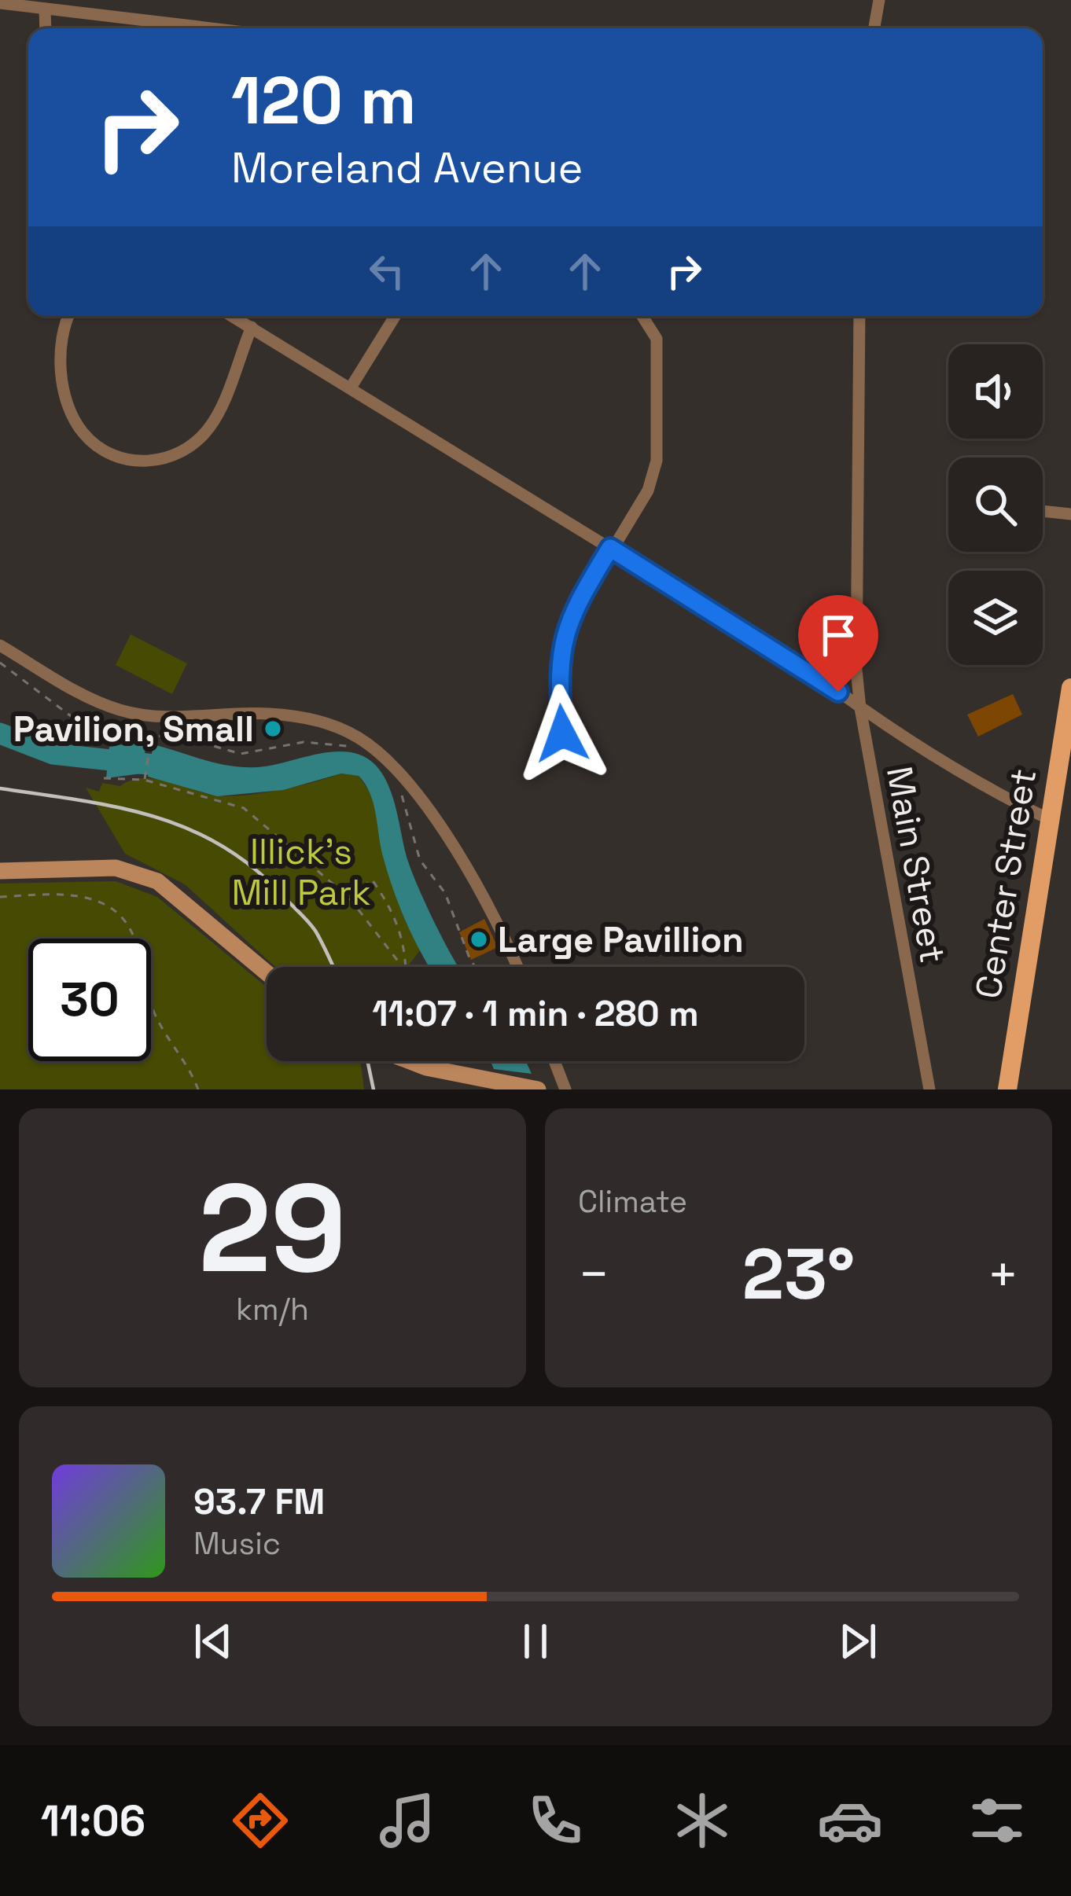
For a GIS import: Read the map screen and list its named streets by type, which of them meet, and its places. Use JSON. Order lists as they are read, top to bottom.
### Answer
{
  "streets": {
    "main road": ["Center Street"],
    "street": ["Main Street"]
  },
  "parks": ["Illick's Mill Park"],
  "places": ["Pavilion, Small", "Large Pavillion"],
  "page": {
    "turn": ["120 m", "Moreland Avenue"],
    "limit": "30",
    "trip": "11:07 · 1 min · 280 m",
    "tile": [
      ["29", "km/h"],
      "Climate"
    ],
    "heat": ["−", "23°", "+"],
    "song": ["93.7 FM", "Music"],
    "tabs": "11:06"
  }
}
